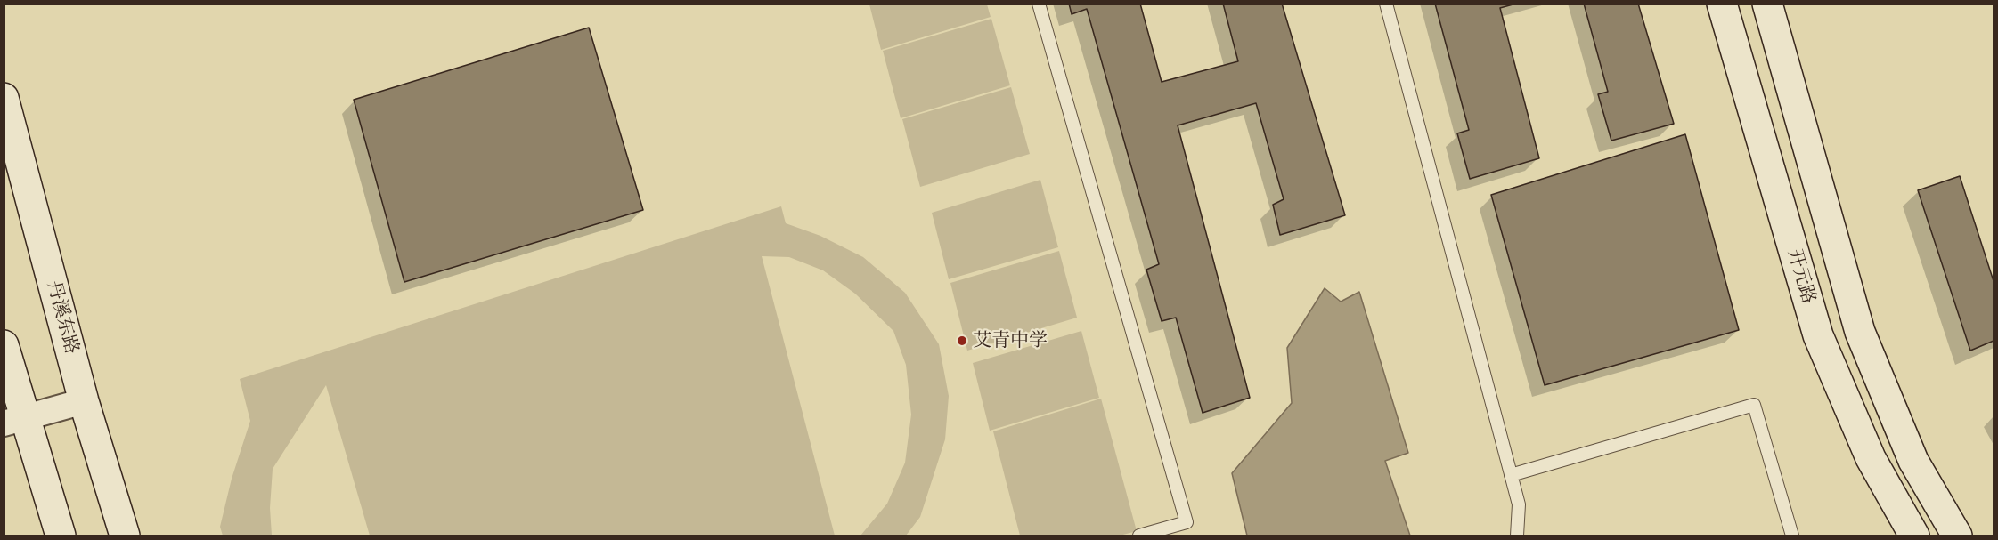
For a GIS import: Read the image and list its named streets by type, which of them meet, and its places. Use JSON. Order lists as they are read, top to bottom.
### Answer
{
  "streets": {
    "street": ["开元路", "丹溪东路"]
  },
  "places": ["艾青中学"]
}
